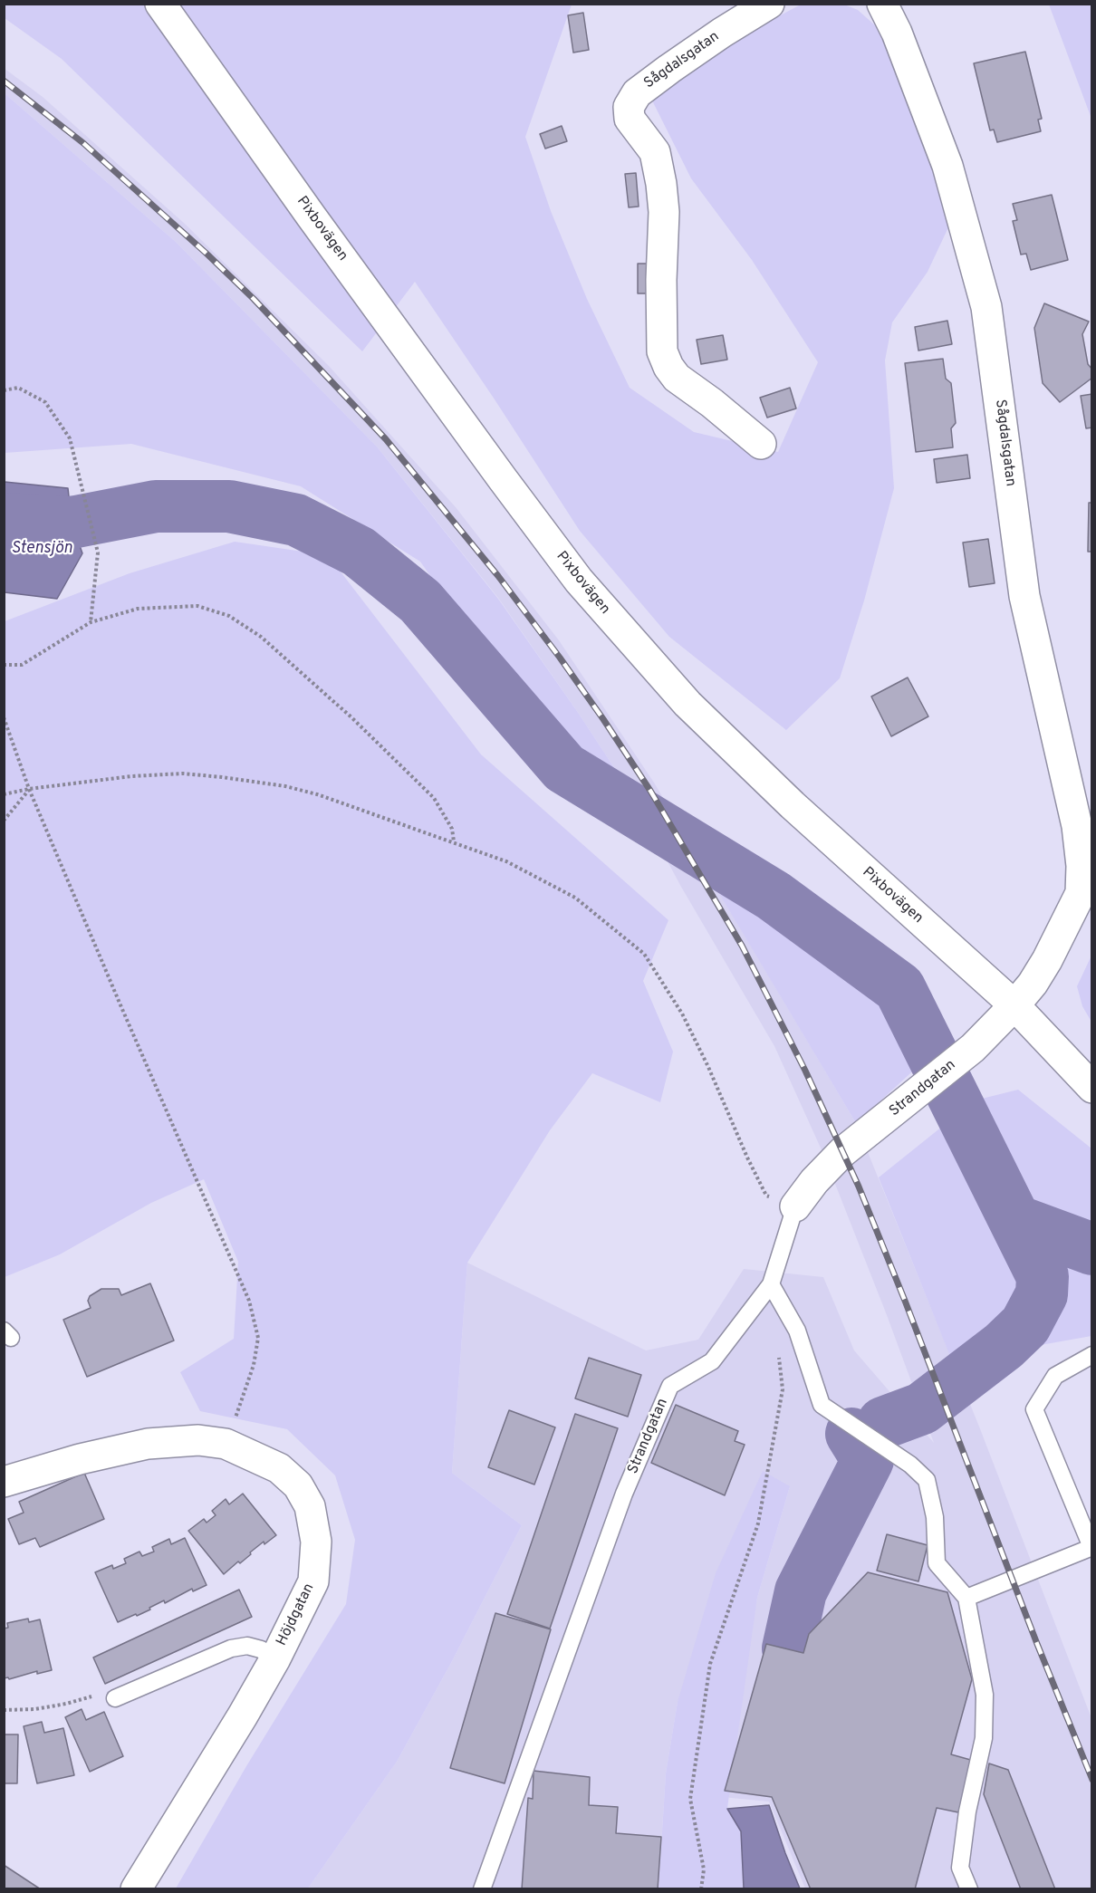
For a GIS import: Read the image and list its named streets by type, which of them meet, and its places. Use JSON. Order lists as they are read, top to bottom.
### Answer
{
  "streets": {
    "street": [
      "Sågdalsgatan",
      "Pixbovägen",
      "Strandgatan",
      "Höjdgatan"
    ]
  },
  "crossings": [
    ["Sågdalsgatan", "Pixbovägen"],
    ["Sågdalsgatan", "Strandgatan"],
    ["Pixbovägen", "Strandgatan"]
  ],
  "water": ["Stensjön"]
}
